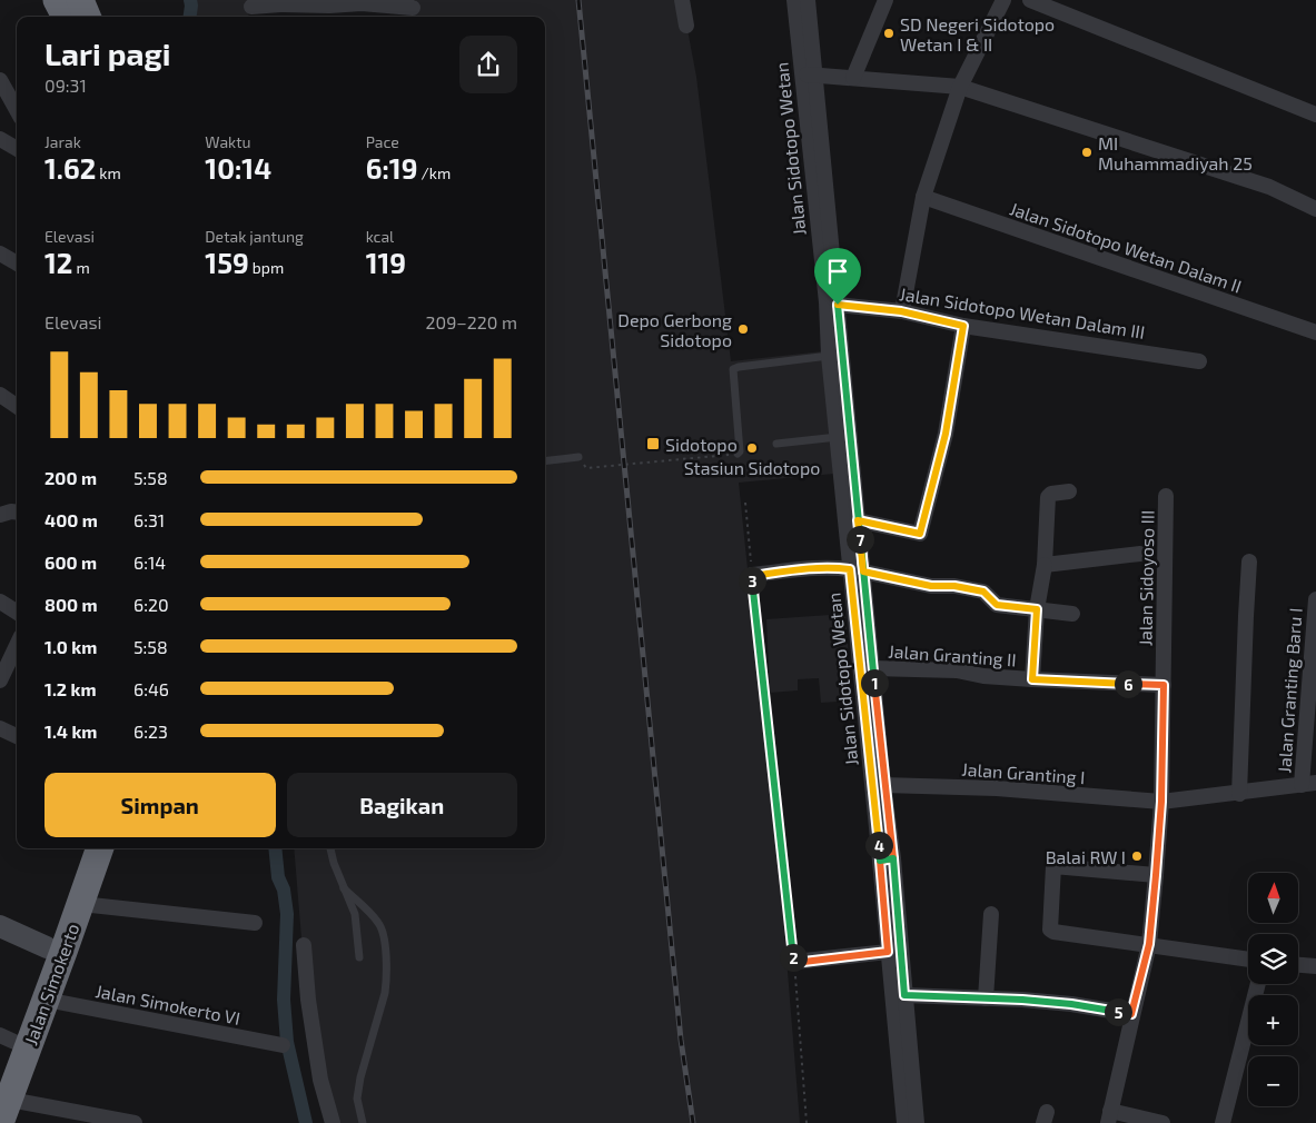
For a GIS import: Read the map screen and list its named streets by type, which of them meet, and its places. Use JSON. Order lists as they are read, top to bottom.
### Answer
{
  "streets": {
    "highway": ["Jalan Simokerto"],
    "street": [
      "Jalan Sidotopo Wetan",
      "Jalan Sidotopo Wetan Dalam II",
      "Jalan Sidotopo Wetan Dalam III",
      "Jalan Sidoyoso III",
      "Jalan Granting II",
      "Jalan Granting Baru I",
      "Jalan Granting I",
      "Jalan Simokerto VI"
    ]
  },
  "crossings": [
    ["Jalan Sidotopo Wetan", "Jalan Sidotopo Wetan Dalam III"],
    ["Jalan Sidotopo Wetan", "Jalan Granting II"],
    ["Jalan Sidotopo Wetan", "Jalan Granting I"],
    ["Jalan Sidoyoso III", "Jalan Granting II"],
    ["Jalan Sidoyoso III", "Jalan Granting I"],
    ["Jalan Granting Baru I", "Jalan Granting I"],
    ["Jalan Simokerto", "Jalan Simokerto VI"]
  ],
  "places": {
    "other": [
      "SD Negeri Sidotopo Wetan I & II",
      "MI Muhammadiyah 25",
      "Depo Gerbong Sidotopo",
      "Stasiun Sidotopo",
      "Balai RW I"
    ],
    "transit": ["Sidotopo"]
  },
  "north": "top",
  "page": {
    "heading": ["Lari pagi", "09:31"],
    "stats": [
      ["Jarak", "1.62 km"],
      ["Waktu", "10:14"],
      ["Pace", "6:19 /km"],
      ["Elevasi", "12 m"],
      ["Detak jantung", "159 bpm"],
      ["kcal", "119"]
    ],
    "chart": ["Elevasi", "209–220 m"],
    "list": [
      {
        "name": "200 m",
        "note": "5:58"
      },
      {
        "name": "400 m",
        "note": "6:31"
      },
      {
        "name": "600 m",
        "note": "6:14"
      },
      {
        "name": "800 m",
        "note": "6:20"
      },
      {
        "name": "1.0 km",
        "note": "5:58"
      },
      {
        "name": "1.2 km",
        "note": "6:46"
      },
      {
        "name": "1.4 km",
        "note": "6:23"
      }
    ],
    "pins": [
      "7",
      "3",
      "1",
      "6",
      "4",
      "2",
      "5"
    ],
    "buttons": ["Simpan", "Bagikan"],
    "map_buttons": ["+", "−"]
  }
}
